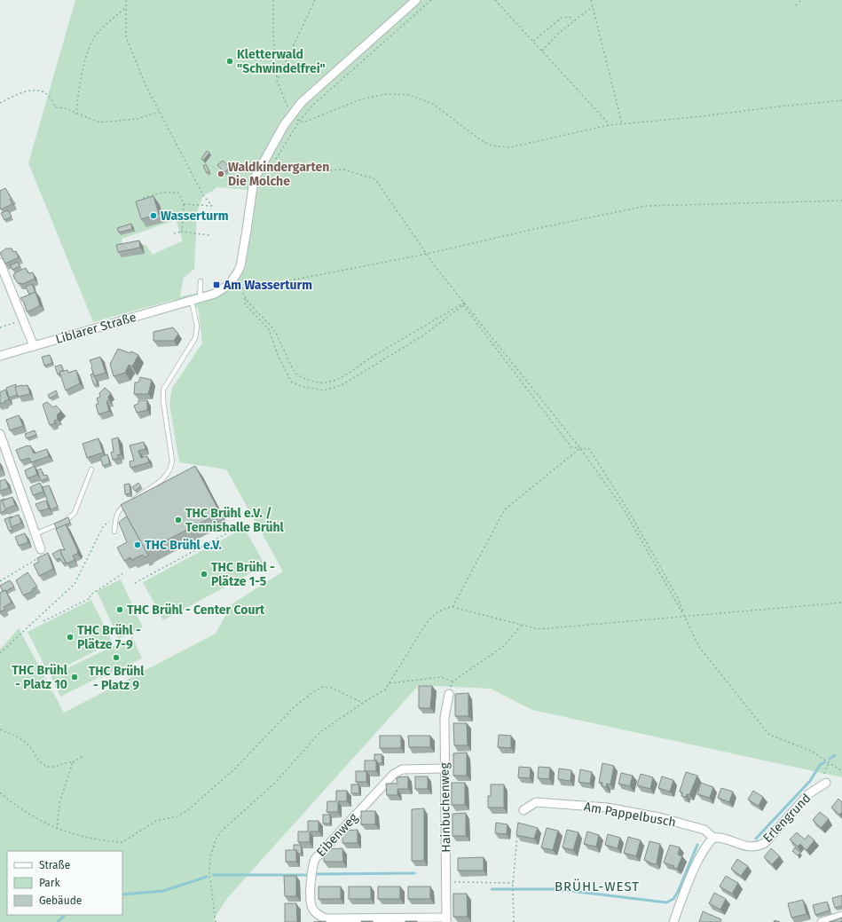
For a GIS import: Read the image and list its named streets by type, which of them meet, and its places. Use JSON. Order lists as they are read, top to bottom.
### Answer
{
  "streets": {
    "street": [
      "Liblarer Straße",
      "Hainbuchenweg",
      "Am Pappelbusch",
      "Erlengrund",
      "Eibenweg"
    ]
  },
  "crossings": [
    ["Hainbuchenweg", "Eibenweg"],
    ["Am Pappelbusch", "Erlengrund"]
  ],
  "districts": ["BRÜHL-WEST"],
  "places": {
    "other": [
      "Kletterwald \"Schwindelfrei\"",
      "Waldkindergarten Die Molche",
      "Wasserturm",
      "THC Brühl e.V. / Tennishalle Brühl",
      "THC Brühl e.V.",
      "THC Brühl - Plätze 1-5",
      "THC Brühl - Center Court",
      "THC Brühl - Plätze 7-9",
      "THC Brühl - Platz 9",
      "THC Brühl - Platz 10"
    ],
    "transit": ["Am Wasserturm"]
  },
  "legend": ["Straße", "Park", "Gebäude"]
}
